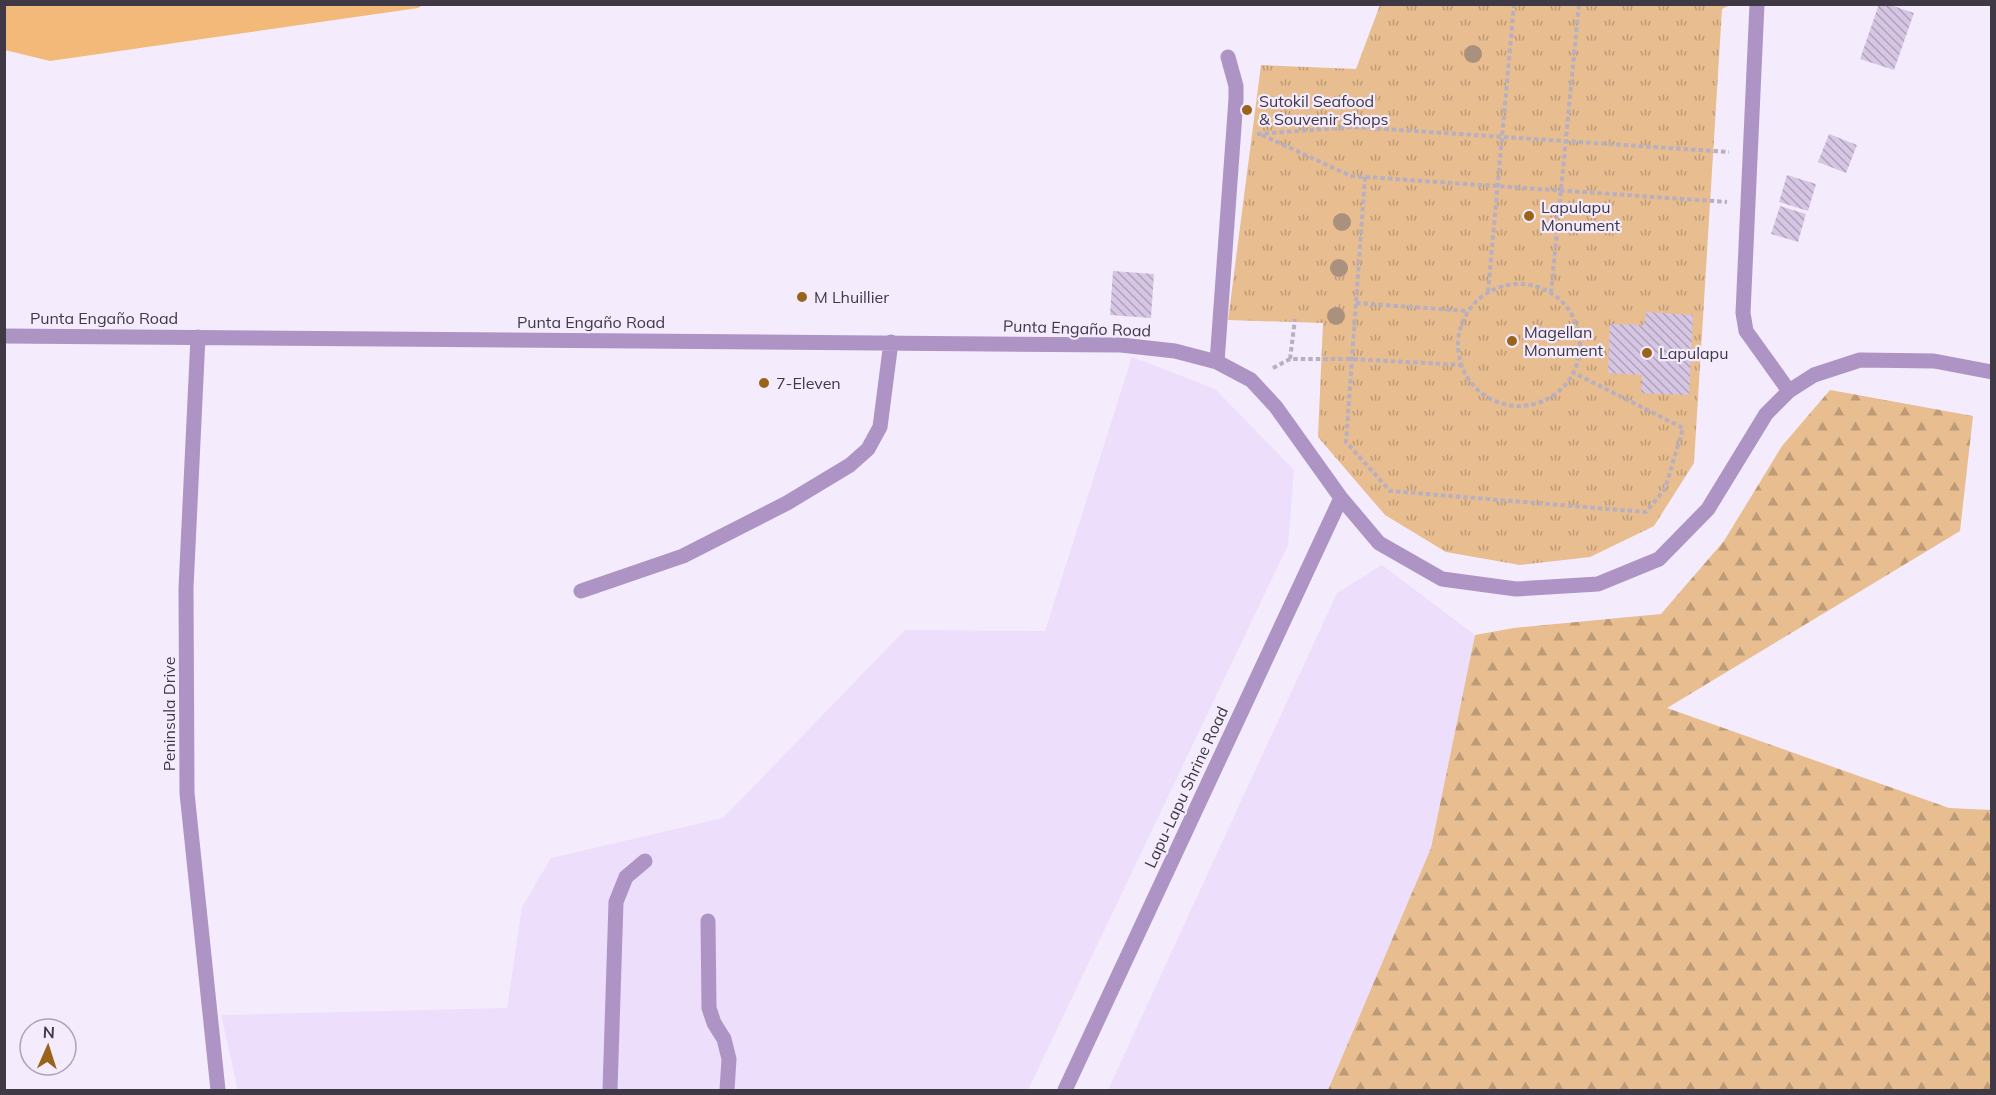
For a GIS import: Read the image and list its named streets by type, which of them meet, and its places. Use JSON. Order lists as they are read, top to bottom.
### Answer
{
  "streets": {
    "street": ["Punta Engaño Road", "Peninsula Drive", "Lapu-Lapu Shrine Road"]
  },
  "crossings": [
    ["Punta Engaño Road", "Peninsula Drive"],
    ["Punta Engaño Road", "Lapu-Lapu Shrine Road"]
  ],
  "places": [
    "Sutokil Seafood & Souvenir Shops",
    "Lapulapu Monument",
    "M Lhuillier",
    "Magellan Monument",
    "Lapulapu",
    "7-Eleven"
  ],
  "north": "top"
}
